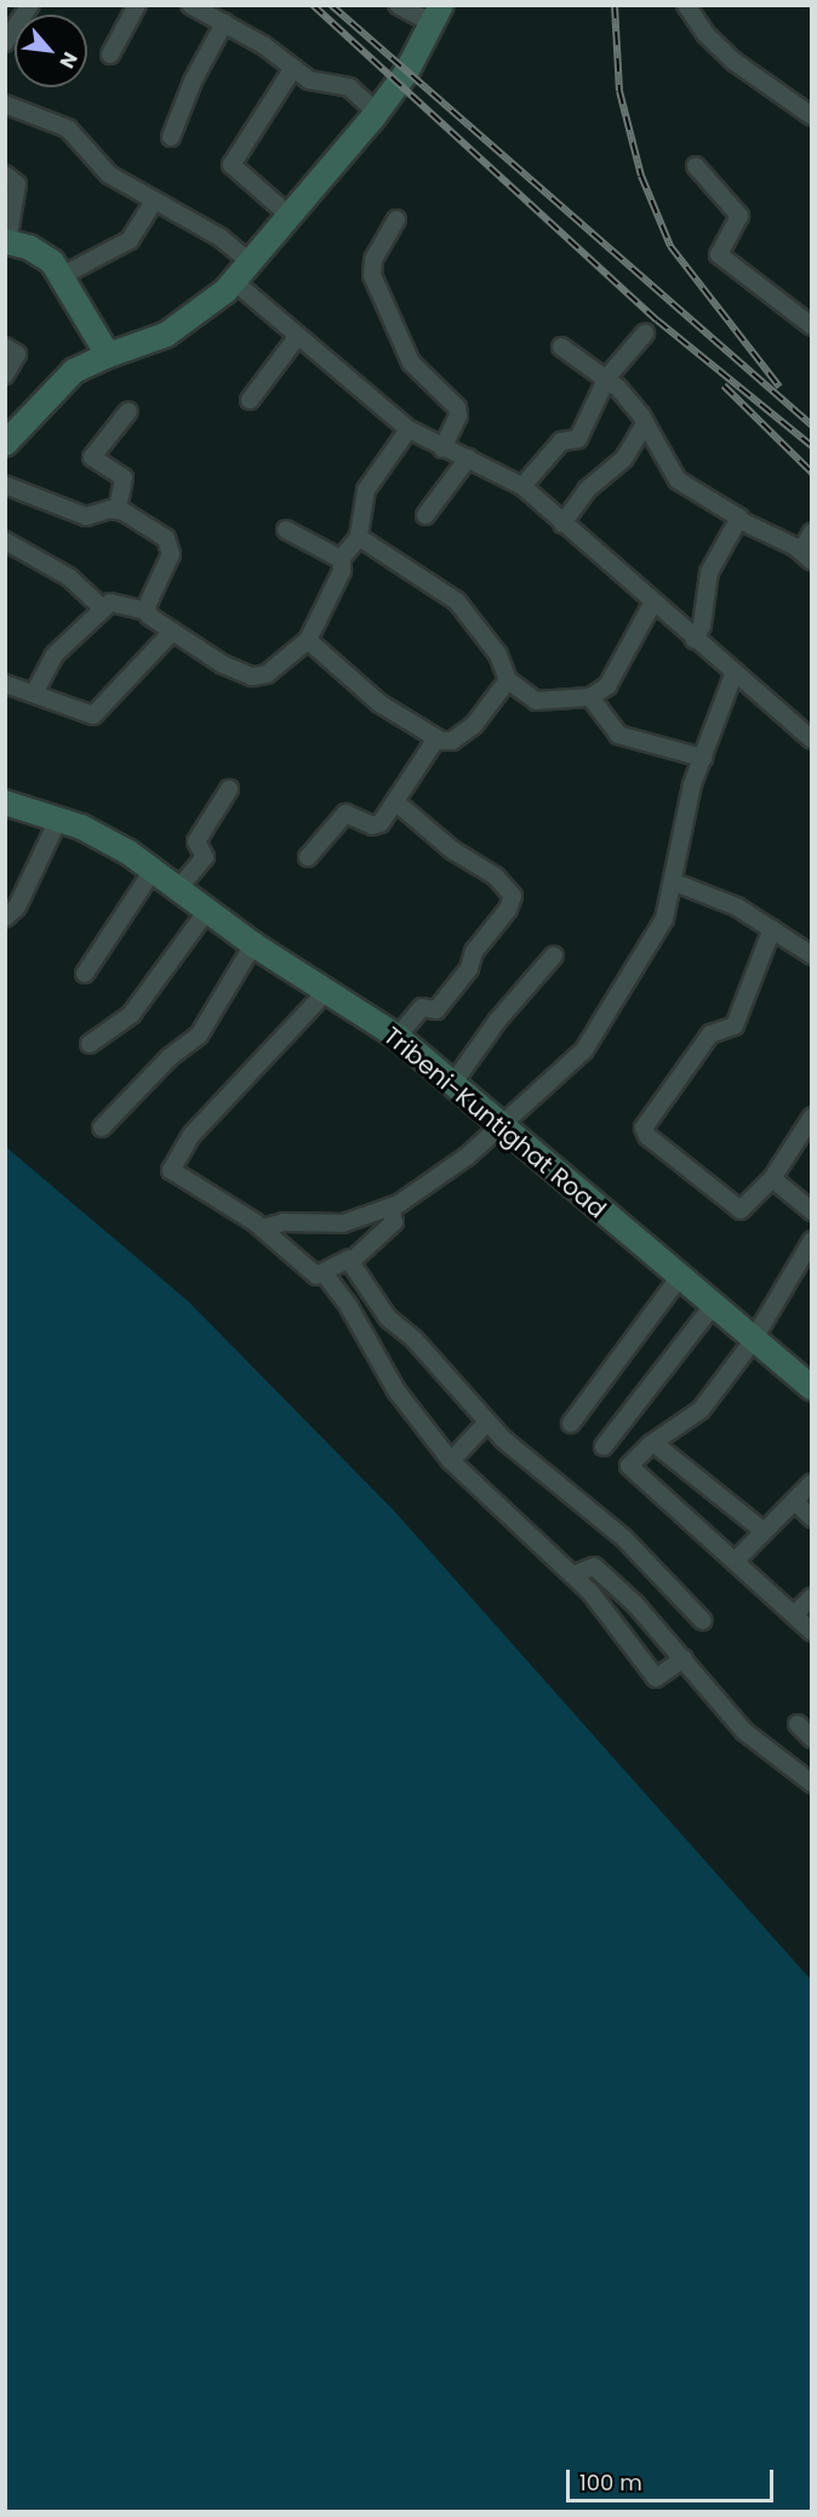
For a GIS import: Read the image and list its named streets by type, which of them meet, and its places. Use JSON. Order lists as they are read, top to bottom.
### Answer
{
  "streets": {
    "main road": ["Tribeni-Kuntighat Road"]
  },
  "scale_bar": "100 m",
  "north": "bottom right"
}
